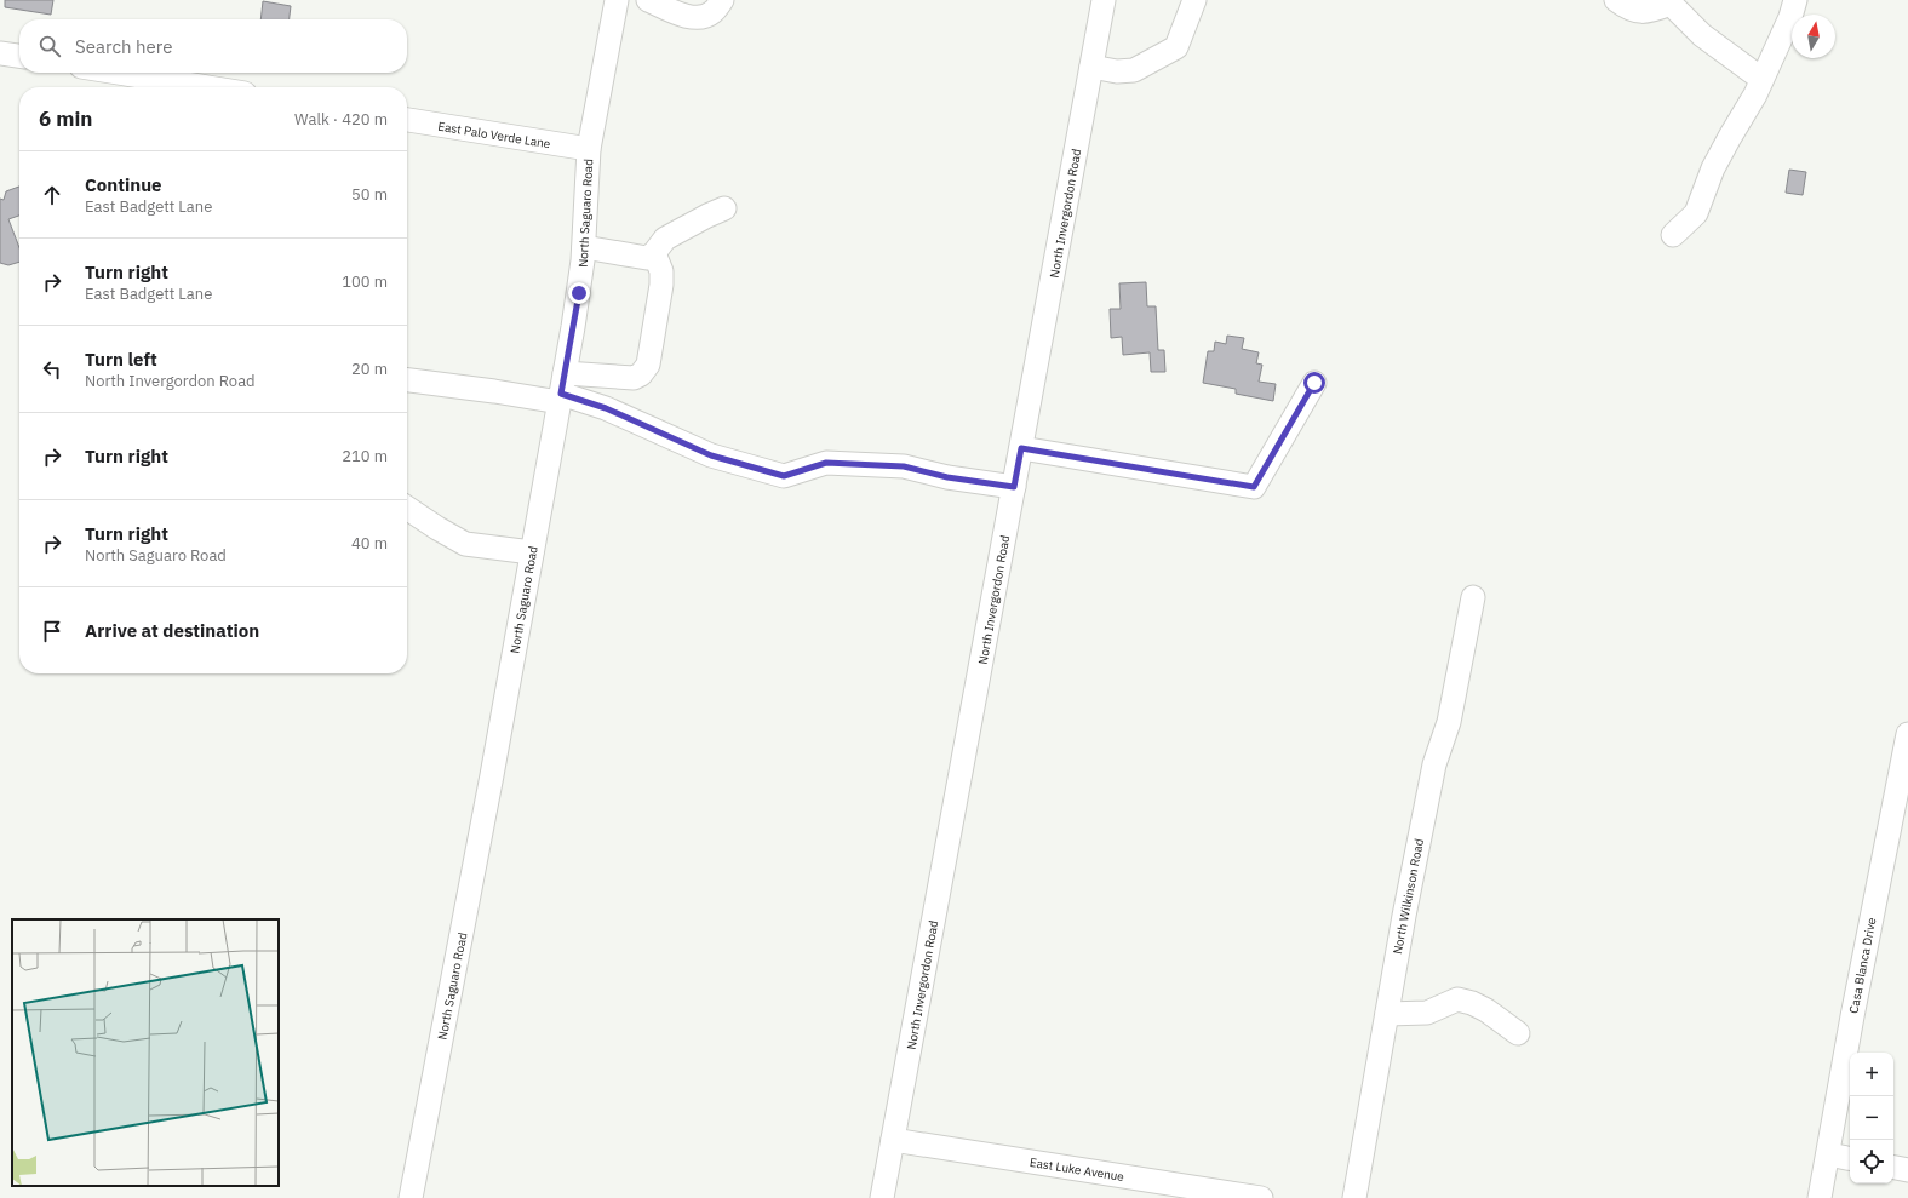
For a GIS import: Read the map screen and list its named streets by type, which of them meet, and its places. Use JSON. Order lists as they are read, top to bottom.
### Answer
{
  "streets": {
    "street": [
      "East Palo Verde Lane",
      "North Saguaro Road",
      "North Invergordon Road",
      "North Wilkinson Road",
      "Casa Blanca Drive",
      "East Luke Avenue"
    ]
  },
  "crossings": [
    ["East Palo Verde Lane", "North Saguaro Road"],
    ["North Invergordon Road", "East Luke Avenue"]
  ],
  "north": "top",
  "page": {
    "search": "Search here",
    "heading": ["6 min", "Walk · 420 m"],
    "list": [
      ["Continue", "East Badgett Lane", "50 m"],
      ["Turn right", "East Badgett Lane", "100 m"],
      ["Turn left", "North Invergordon Road", "20 m"],
      ["Turn right", "210 m"],
      ["Turn right", "North Saguaro Road", "40 m"],
      "Arrive at destination"
    ],
    "map_buttons": ["+", "−"]
  }
}
